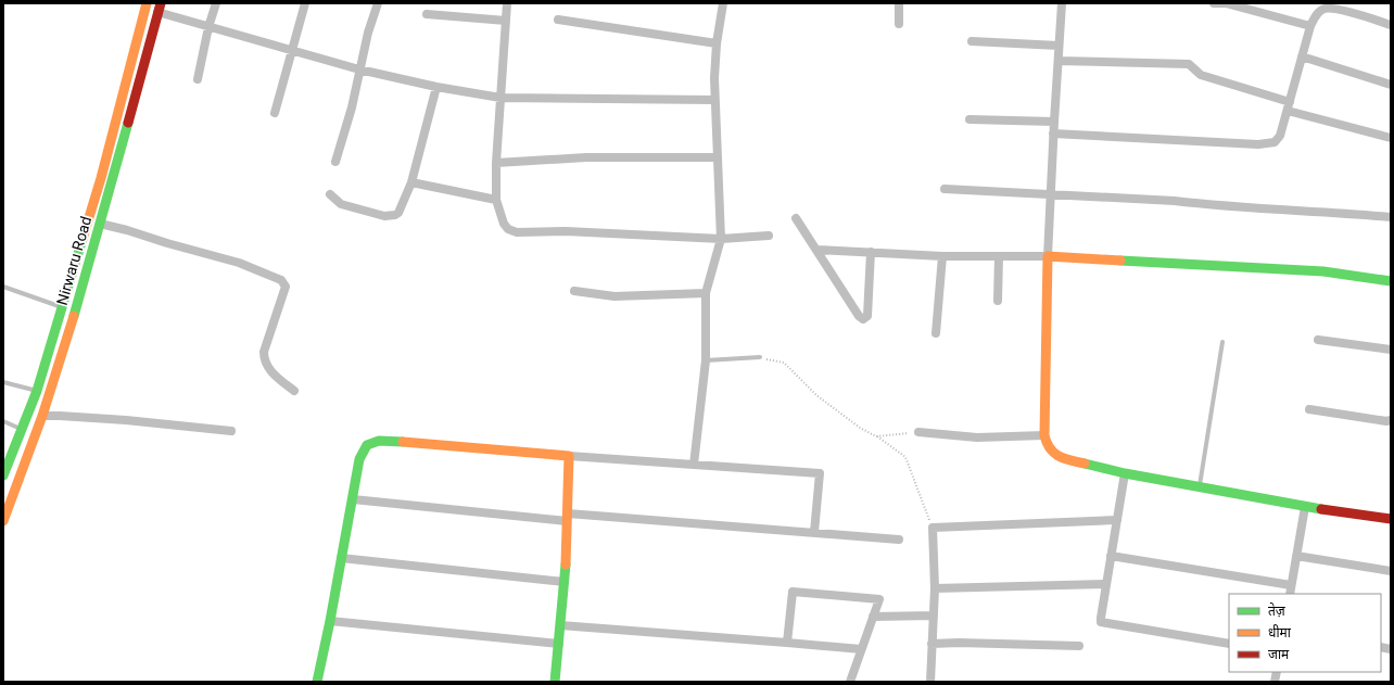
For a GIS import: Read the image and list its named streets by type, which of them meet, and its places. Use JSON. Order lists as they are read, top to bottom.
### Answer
{
  "streets": {
    "street": ["Nirwaru Road"]
  },
  "legend": ["तेज़", "धीमा", "जाम"]
}
